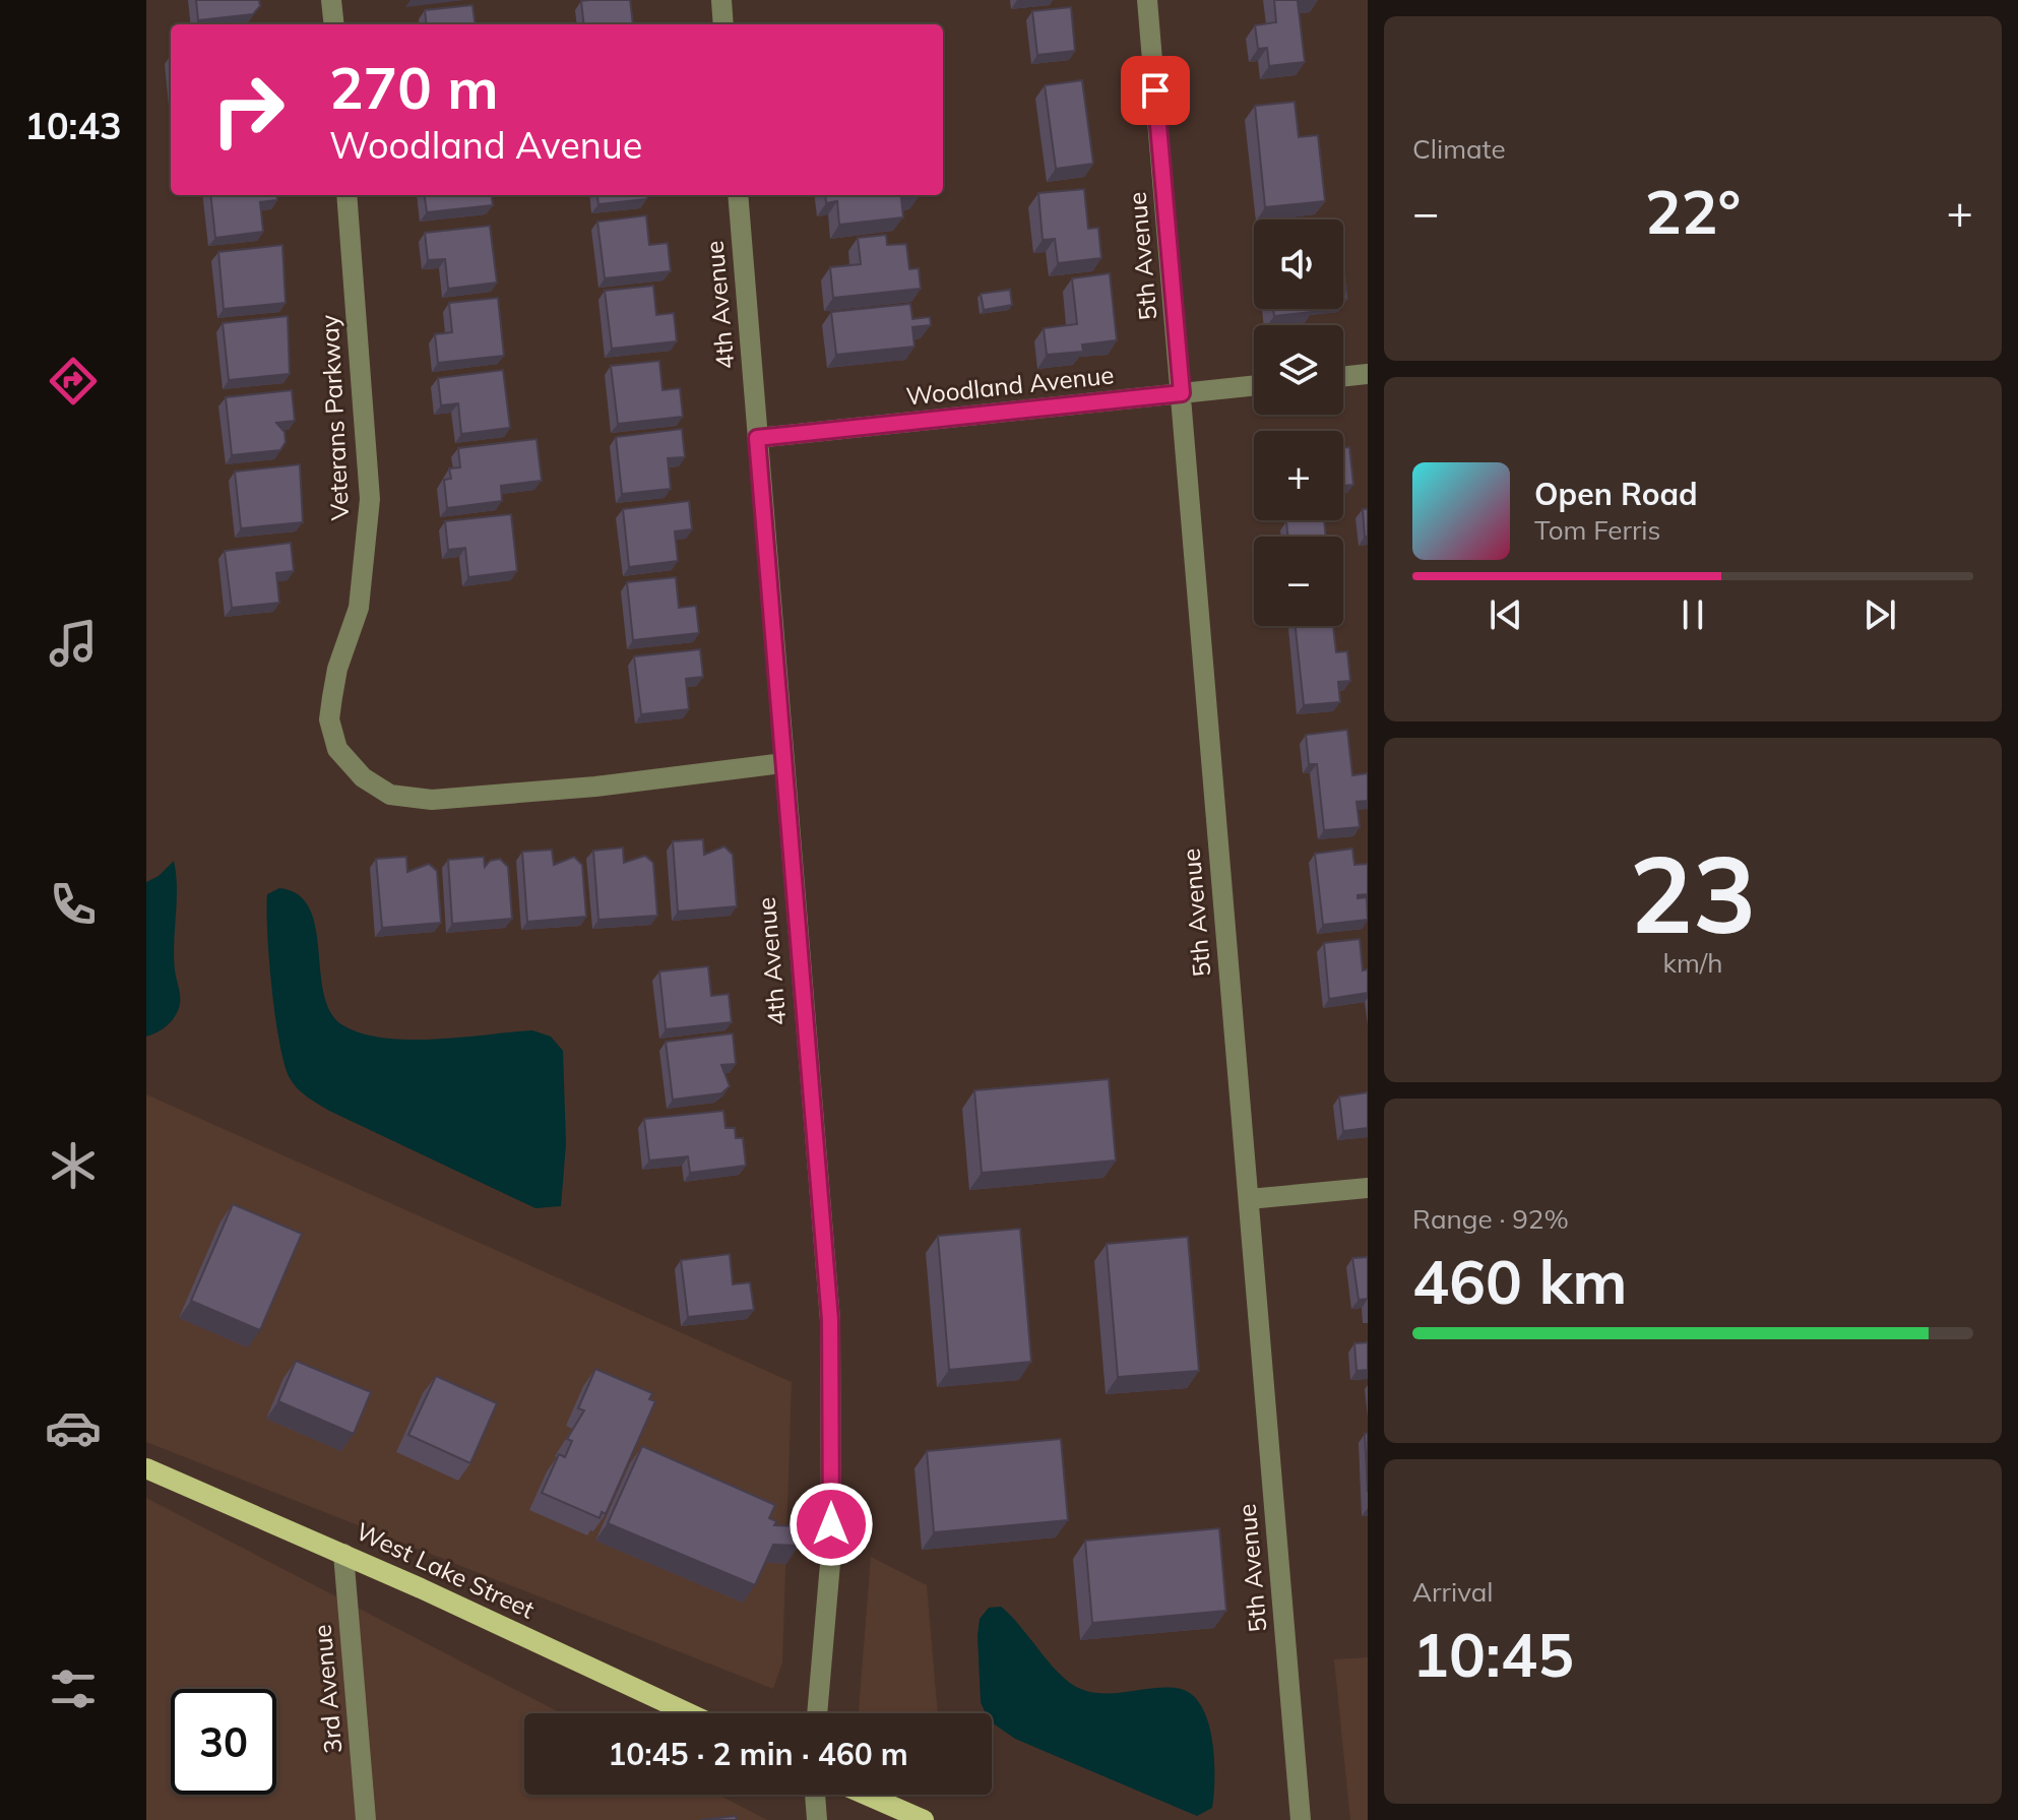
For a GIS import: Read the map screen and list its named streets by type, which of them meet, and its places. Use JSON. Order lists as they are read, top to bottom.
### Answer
{
  "streets": {
    "main road": ["West Lake Street"],
    "street": [
      "5th Avenue",
      "4th Avenue",
      "Woodland Avenue",
      "Veterans Parkway",
      "3rd Avenue"
    ]
  },
  "crossings": [
    ["5th Avenue", "Woodland Avenue"],
    ["4th Avenue", "Woodland Avenue"],
    ["4th Avenue", "Veterans Parkway"],
    ["West Lake Street", "3rd Avenue"]
  ],
  "page": {
    "tabs": "10:43",
    "tile": [
      "Climate",
      ["23", "km/h"],
      ["Range · 92%", "460 km"],
      ["Arrival", "10:45"]
    ],
    "turn": ["270 m", "Woodland Avenue"],
    "heat": ["−", "22°", "+"],
    "map_buttons": ["+", "−"],
    "song": ["Open Road", "Tom Ferris"],
    "limit": "30",
    "trip": "10:45 · 2 min · 460 m"
  }
}
